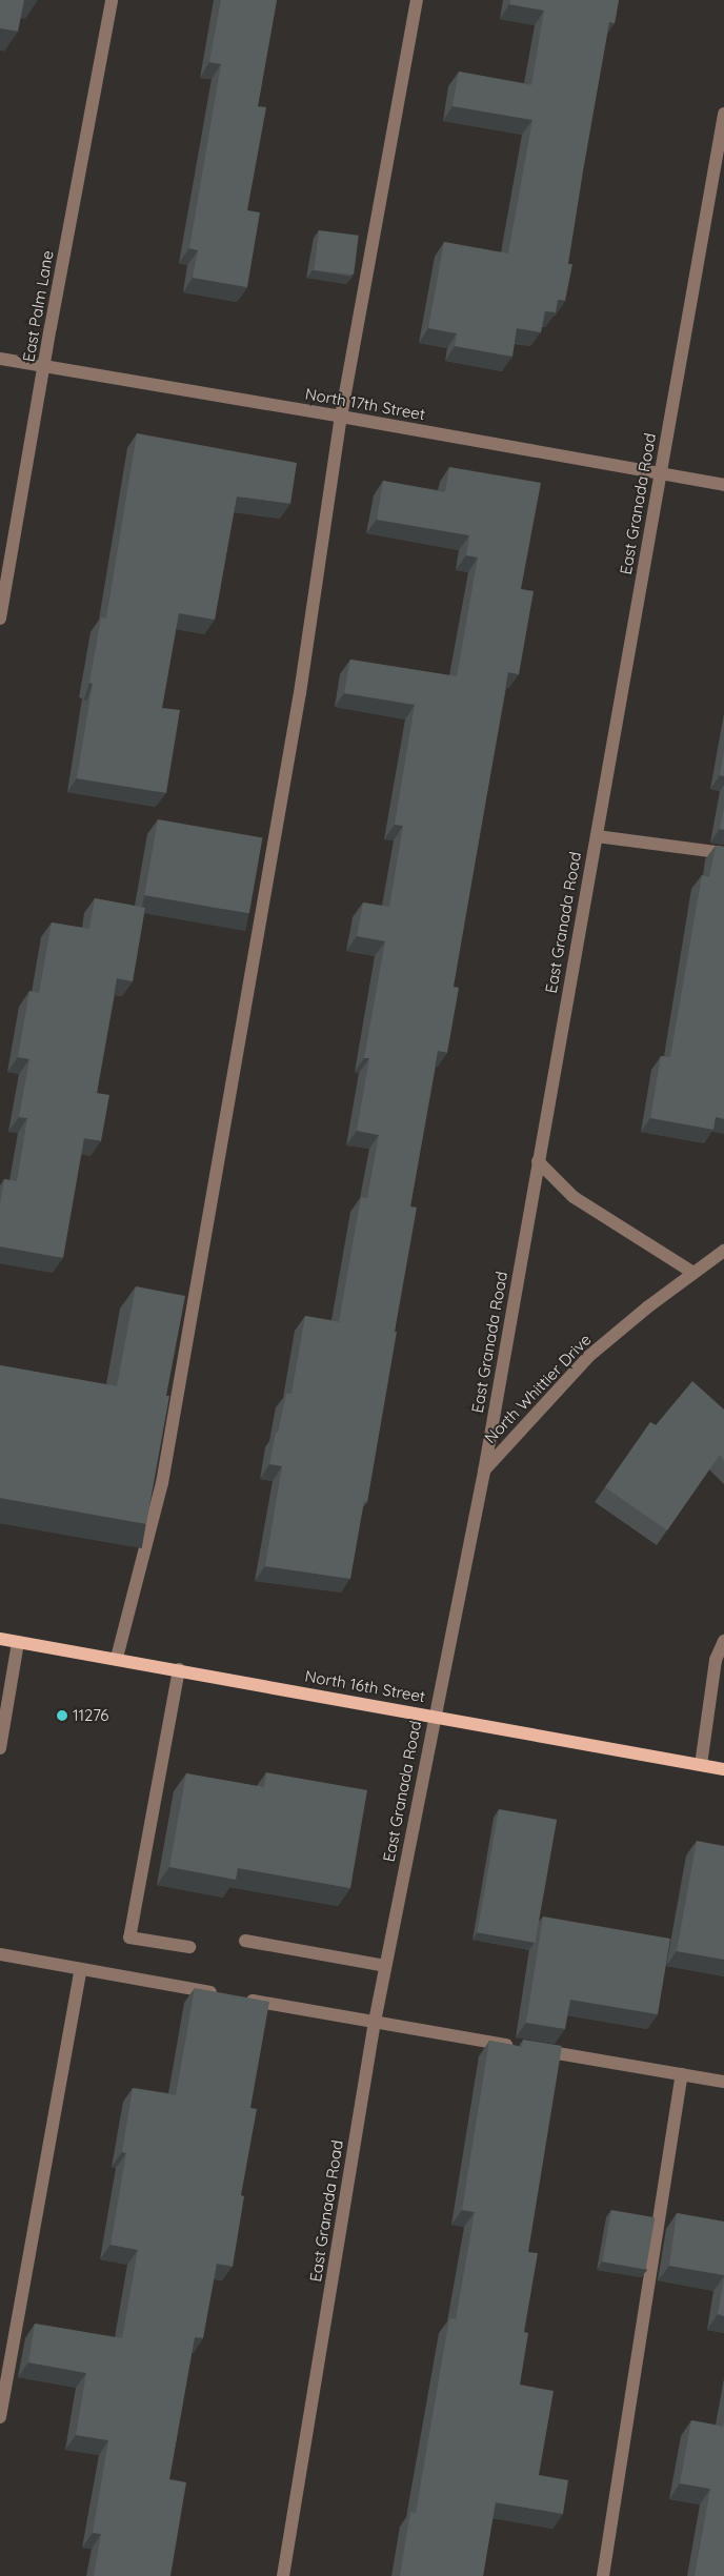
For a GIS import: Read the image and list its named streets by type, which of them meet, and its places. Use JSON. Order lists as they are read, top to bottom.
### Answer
{
  "streets": {
    "main road": ["North 16th Street"],
    "street": [
      "East Palm Lane",
      "North 17th Street",
      "East Granada Road",
      "North Whittier Drive"
    ]
  },
  "crossings": [
    ["East Palm Lane", "North 17th Street"],
    ["North 17th Street", "East Granada Road"],
    ["East Granada Road", "North Whittier Drive"],
    ["East Granada Road", "North 16th Street"]
  ],
  "places": ["11276"]
}
